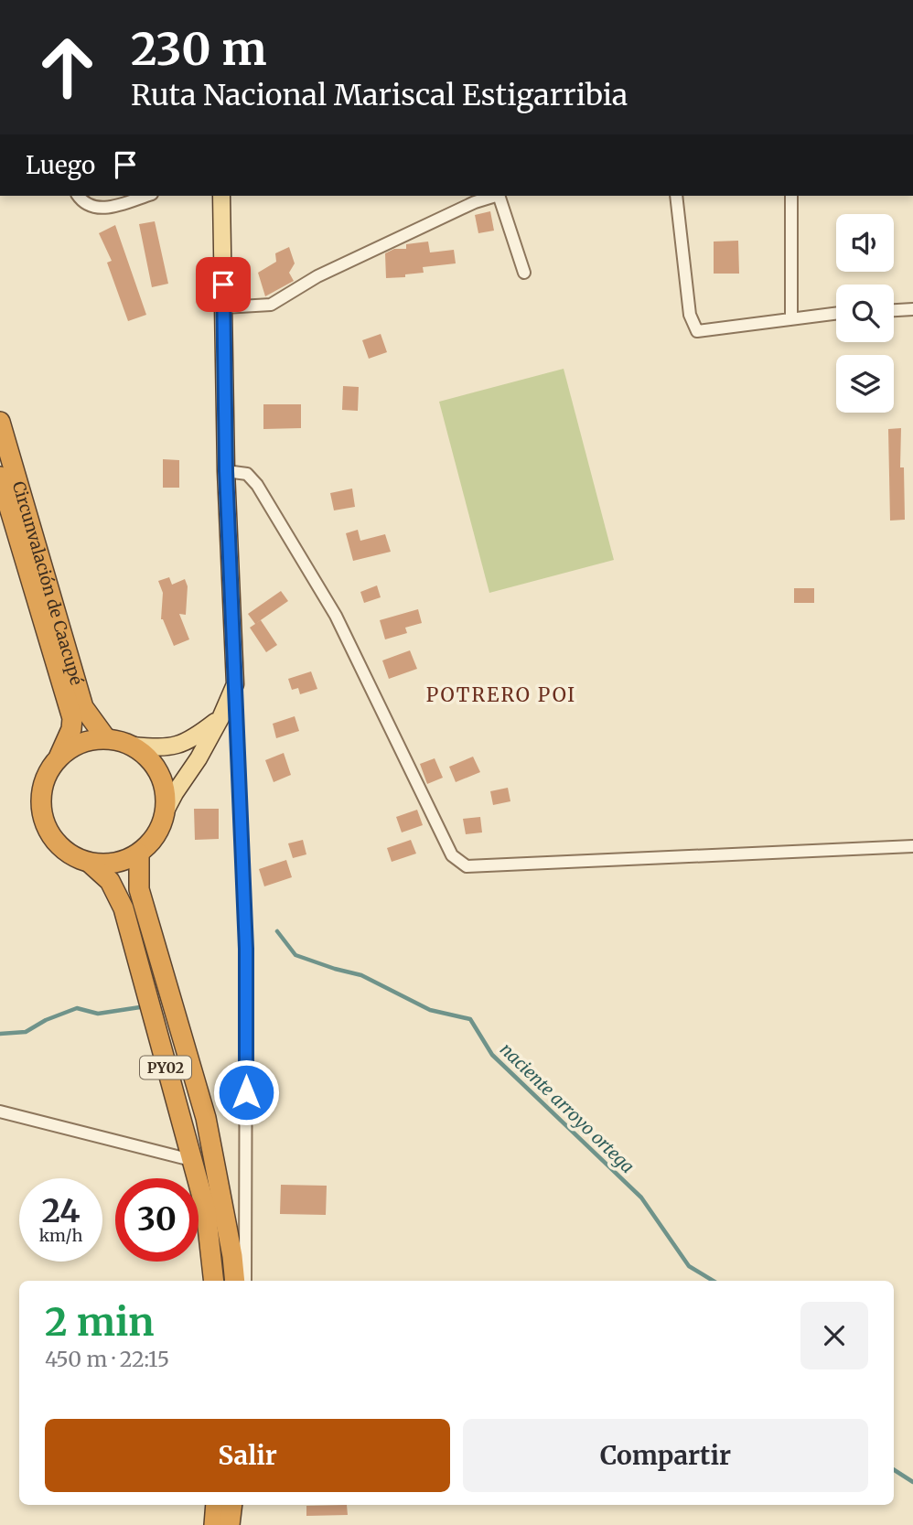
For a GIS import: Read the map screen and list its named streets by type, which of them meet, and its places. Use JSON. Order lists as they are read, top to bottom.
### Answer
{
  "streets": {
    "highway": ["Circunvalación de Caacupé", "PY02"]
  },
  "crossings": [
    ["Circunvalación de Caacupé", "PY02"]
  ],
  "districts": ["POTRERO POI"],
  "water": ["naciente arroyo ortega"],
  "page": {
    "turn": ["230 m", "Ruta Nacional Mariscal Estigarribia"],
    "then": "Luego",
    "speed": "24 km/h",
    "limit": "30",
    "heading": ["2 min", "450 m · 22:15"],
    "buttons": ["Salir", "Compartir"]
  }
}
